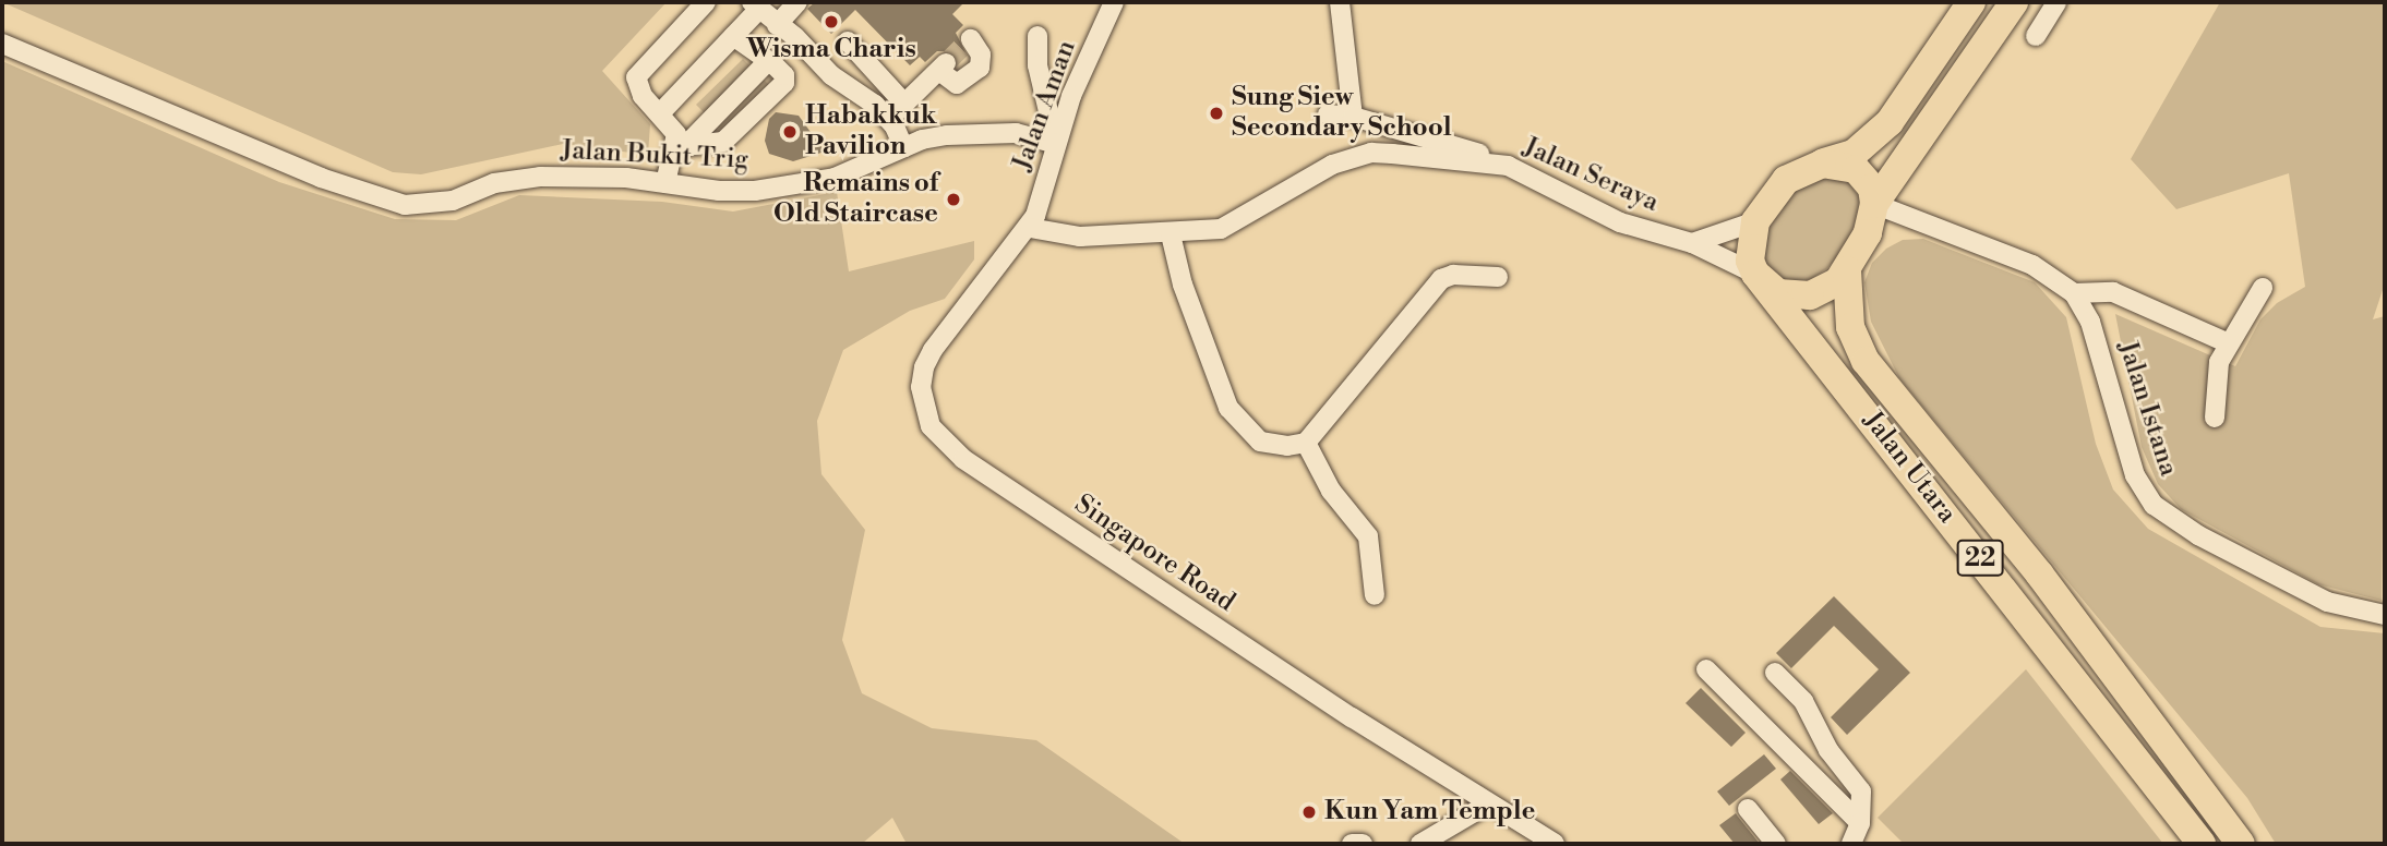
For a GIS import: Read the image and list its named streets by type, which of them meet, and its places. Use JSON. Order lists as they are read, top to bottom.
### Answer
{
  "streets": {
    "highway": ["Jalan Utara", "22"],
    "street": [
      "Jalan Aman",
      "Jalan Bukit Trig",
      "Jalan Seraya",
      "Jalan Istana",
      "Singapore Road"
    ]
  },
  "crossings": [
    ["Jalan Aman", "Jalan Bukit Trig"],
    ["Jalan Aman", "Jalan Seraya"],
    ["Jalan Aman", "Singapore Road"],
    ["Jalan Seraya", "Jalan Istana"],
    ["Jalan Seraya", "Jalan Utara"],
    ["Jalan Seraya", "Singapore Road"],
    ["Jalan Istana", "Jalan Utara"]
  ],
  "places": [
    "Wisma Charis",
    "Sung Siew Secondary School",
    "Habakkuk Pavilion",
    "Remains of Old Staircase",
    "Kun Yam Temple"
  ]
}
